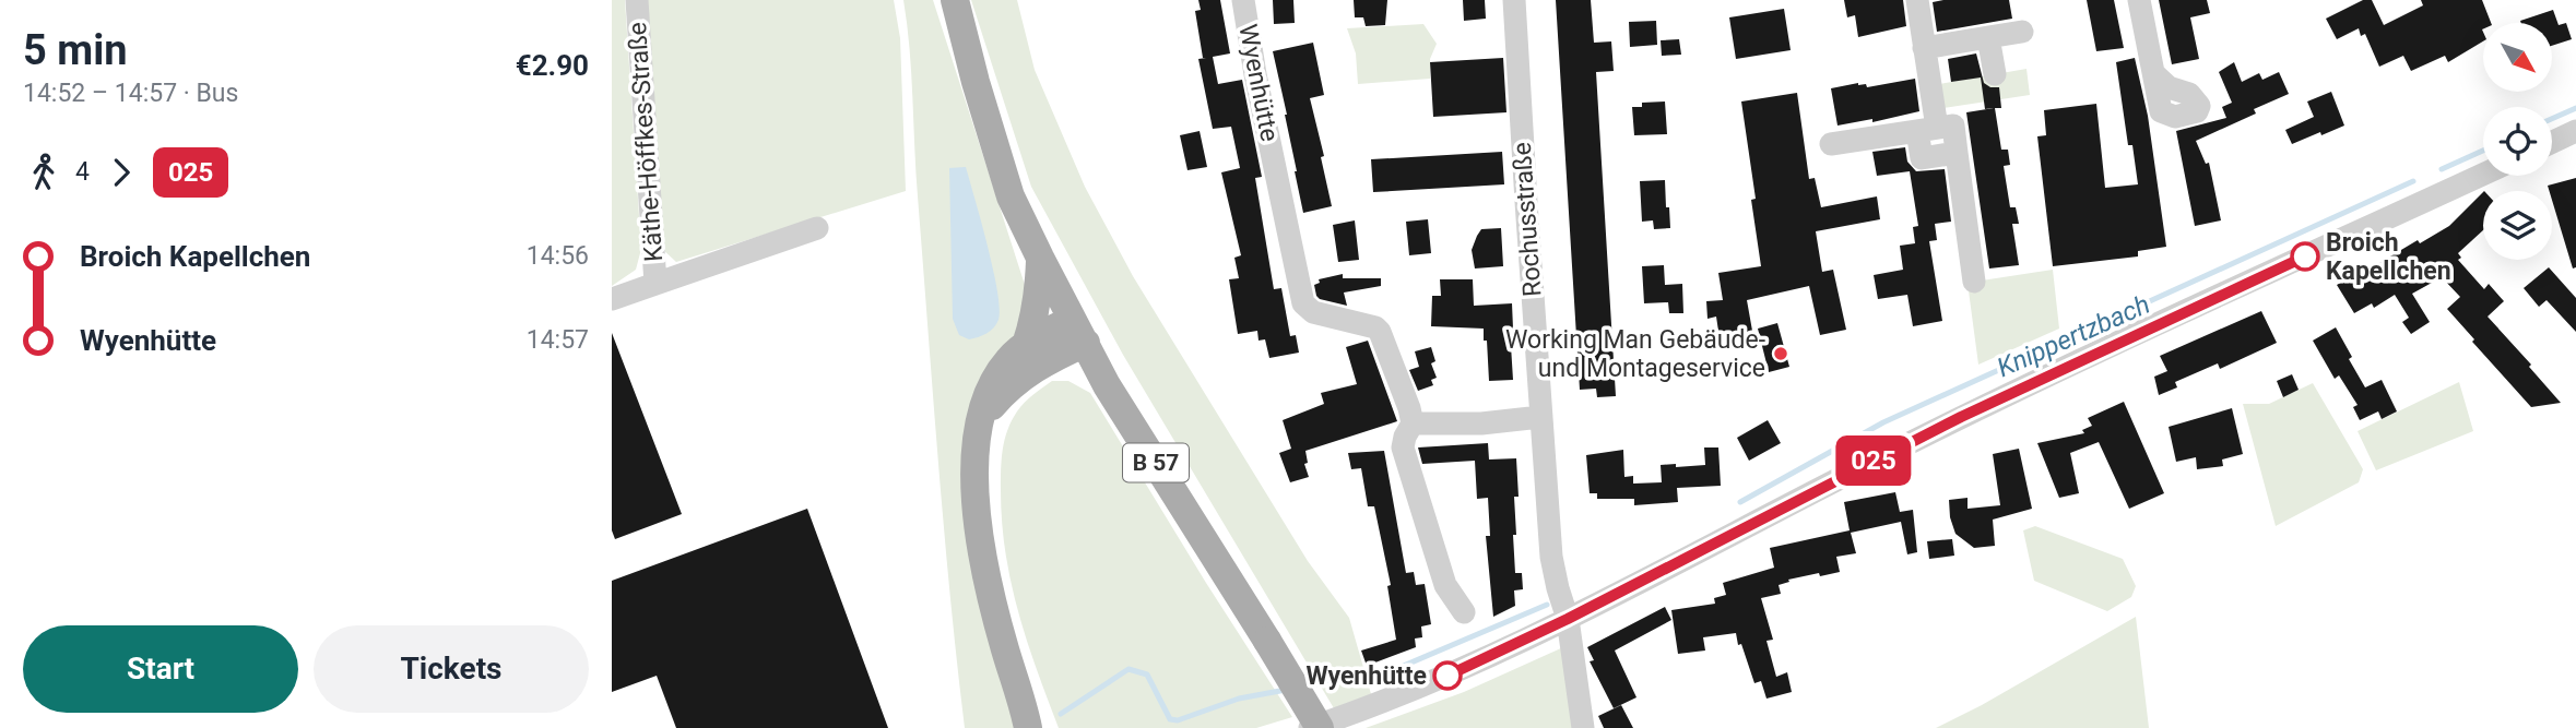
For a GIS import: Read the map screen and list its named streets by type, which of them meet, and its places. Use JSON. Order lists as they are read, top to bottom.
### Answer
{
  "streets": {
    "main road": ["B 57"],
    "street": ["Wyenhütte", "Käthe-Höffkes-Straße", "Rochusstraße"]
  },
  "water": ["Knippertzbach"],
  "places": ["Broich Kapellchen", "Working Man Gebäude- und Montageservice", "Wyenhütte"],
  "lines": ["bus line 025"],
  "north": "bottom right",
  "page": {
    "heading": ["5 min", "14:52 – 14:57 · Bus", "€2.90"],
    "on_map": "025",
    "legs": ["4", "025"],
    "list": [
      {
        "name": "Broich Kapellchen",
        "value": "14:56"
      },
      {
        "name": "Wyenhütte",
        "value": "14:57"
      }
    ],
    "buttons": ["Start", "Tickets"]
  }
}
